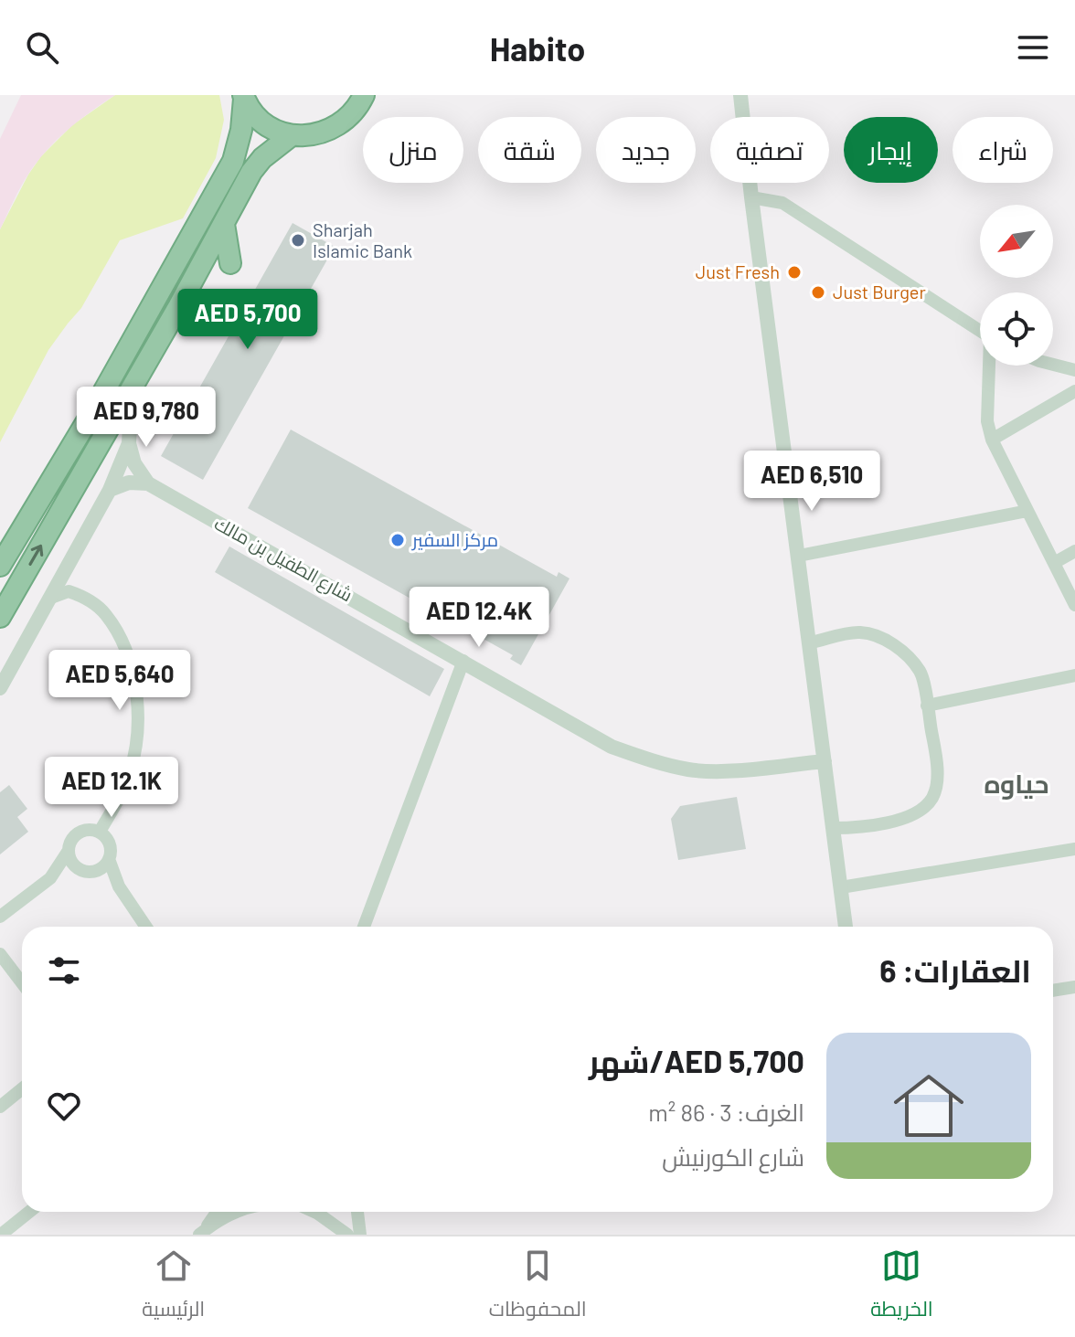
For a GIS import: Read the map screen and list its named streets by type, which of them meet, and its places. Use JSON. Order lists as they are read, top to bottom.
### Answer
{
  "streets": {
    "street": ["شارع الطفيل بن مالك"]
  },
  "districts": ["حياوه"],
  "places": [
    "Sharjah Islamic Bank",
    "Just Fresh",
    "Just Burger",
    "مركز السفير"
  ],
  "north": "bottom left",
  "page": {
    "header": "Habito",
    "chip": [
      "شراء",
      "إيجار",
      "تصفية",
      "جديد",
      "شقة",
      "منزل"
    ],
    "price": [
      "AED 5,700",
      "AED 9,780",
      "AED 6,510",
      "AED 12.4K",
      "AED 5,640",
      "AED 12.1K"
    ],
    "heading": "العقارات: 6",
    "list": [
      {
        "name": "AED 5,700/شهر",
        "note": "الغرف: 3 · 86 m² · شارع الكورنيش"
      }
    ],
    "tabs": ["الخريطة", "المحفوظات", "الرئيسية"]
  }
}
